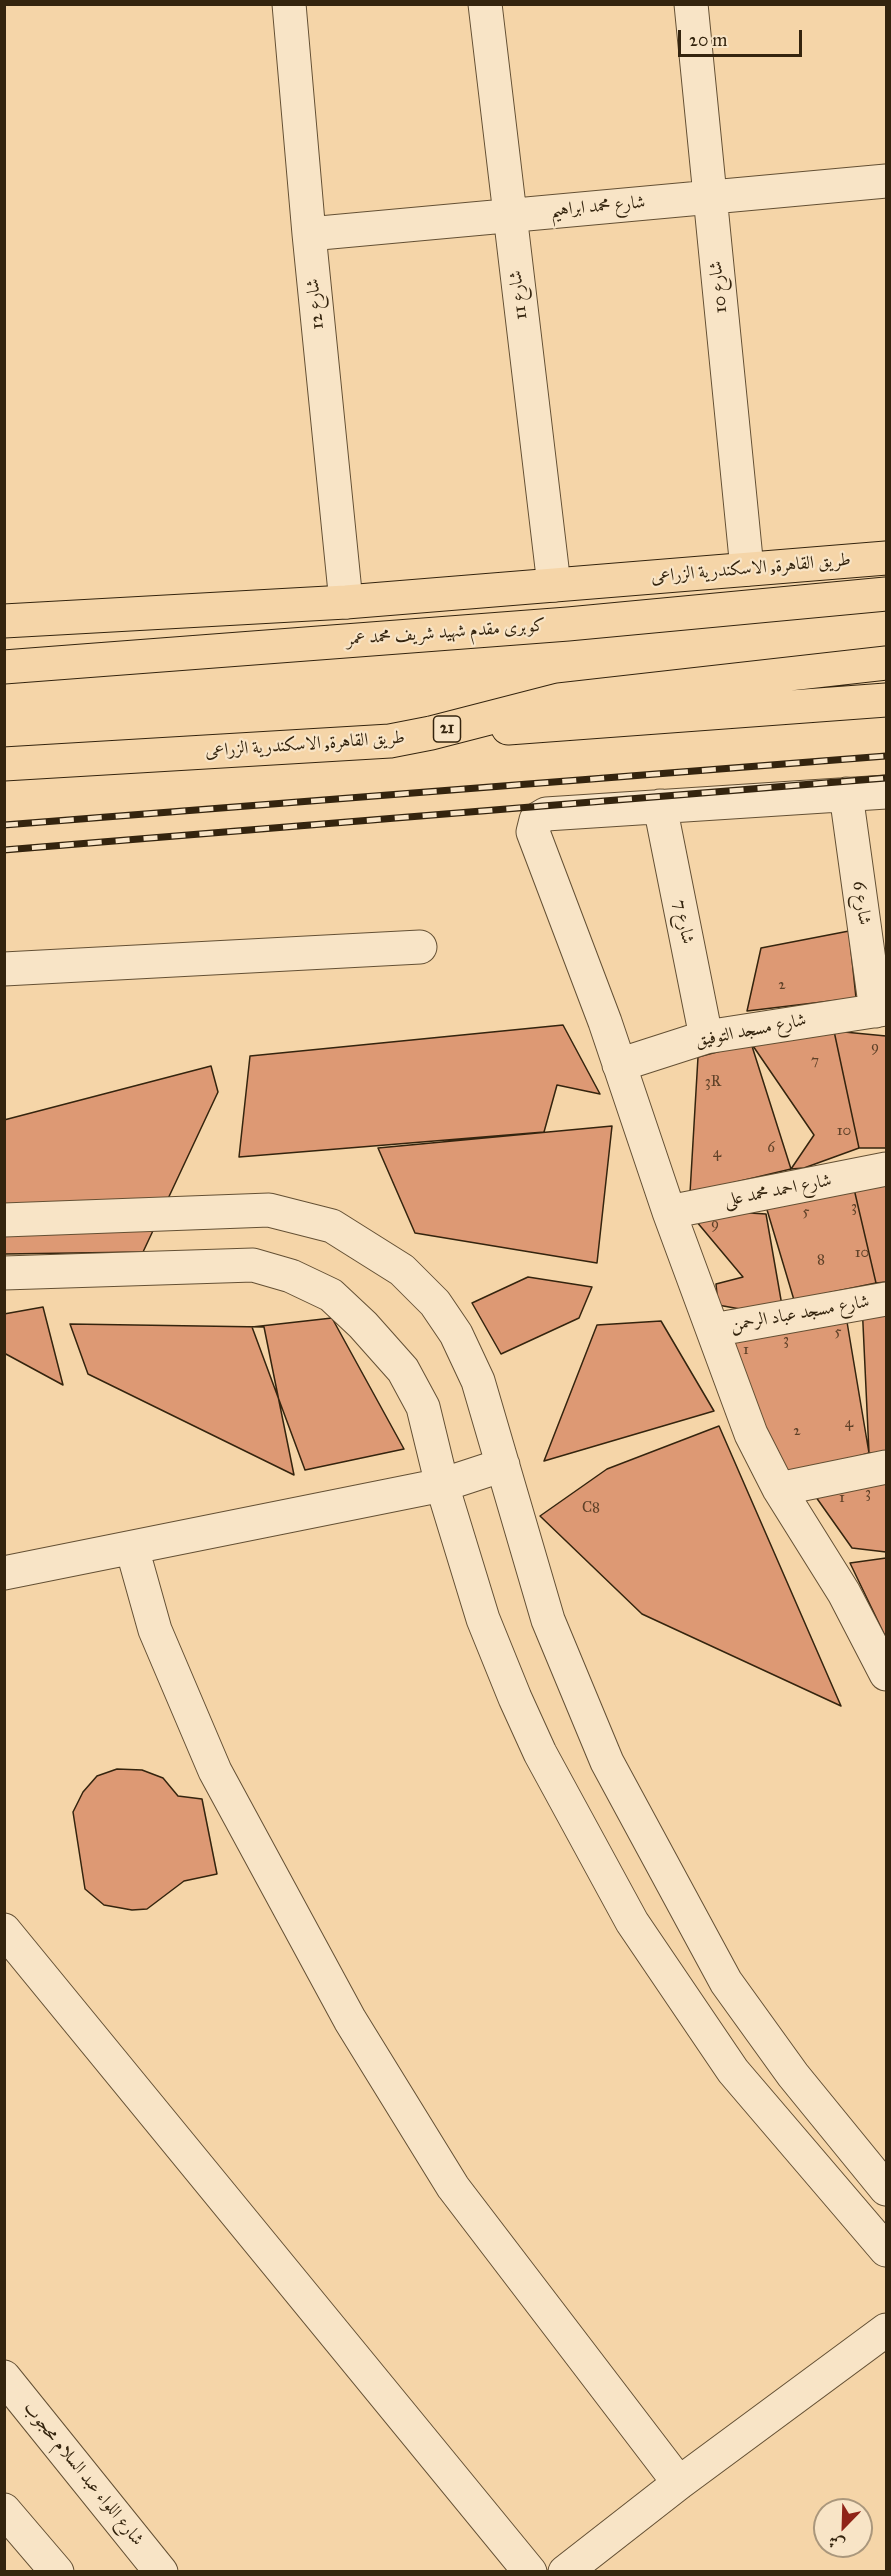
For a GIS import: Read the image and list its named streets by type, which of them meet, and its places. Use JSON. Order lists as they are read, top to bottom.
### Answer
{
  "streets": {
    "highway": ["طريق القاهرة, الاسكندرية الزراعى", "كوبرى مقدم شهيد شريف محمد عمر", "21"],
    "street": [
      "شارع محمد ابراهيم",
      "شارع 10",
      "شارع 11",
      "شارع 12",
      "شارع 6",
      "شارع 7",
      "شارع مسجد التوفيق",
      "شارع احمد محمد على",
      "شارع مسجد عباد الرحمن",
      "شارع اللواء عبد السلام محجوب"
    ]
  },
  "crossings": [
    ["شارع محمد ابراهيم", "شارع 10"],
    ["شارع محمد ابراهيم", "شارع 11"],
    ["شارع محمد ابراهيم", "شارع 12"],
    ["شارع 10", "طريق القاهرة, الاسكندرية الزراعى"],
    ["شارع 11", "طريق القاهرة, الاسكندرية الزراعى"],
    ["شارع 12", "طريق القاهرة, الاسكندرية الزراعى"],
    ["شارع 6", "شارع مسجد التوفيق"],
    ["شارع 7", "شارع مسجد التوفيق"]
  ],
  "house_numbers": [
    "2",
    "9",
    "7",
    "3R",
    "10",
    "6",
    "4",
    "3",
    "5",
    "9",
    "10",
    "8",
    "5",
    "3",
    "1",
    "4",
    "2",
    "3",
    "1",
    "C8"
  ],
  "scale_bar": "20 m",
  "north": "bottom left"
}
